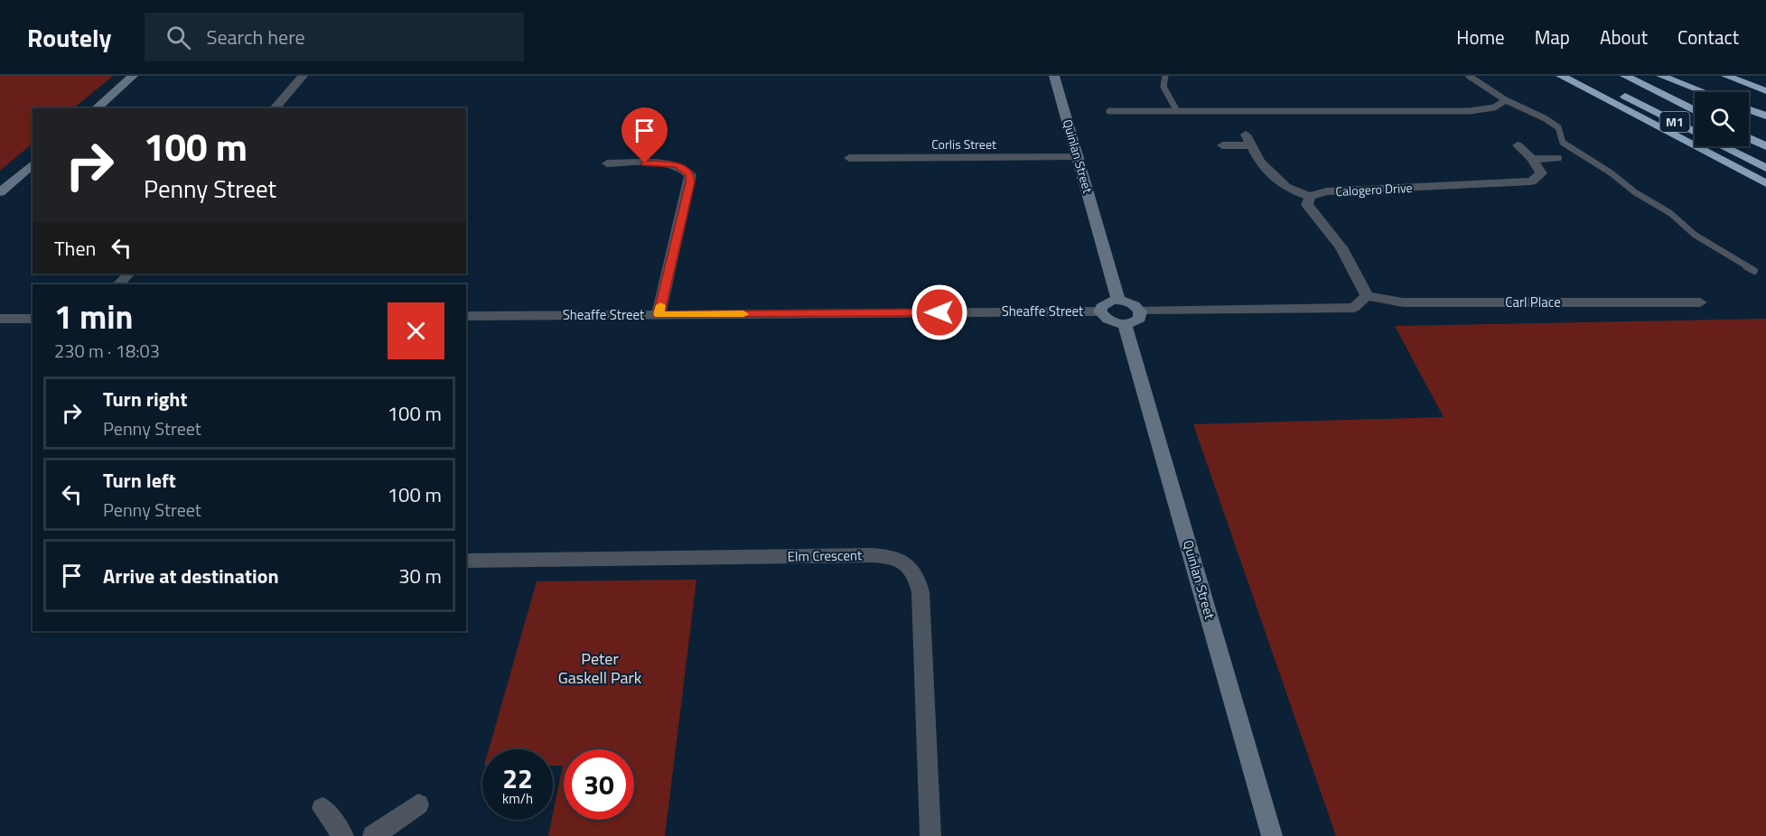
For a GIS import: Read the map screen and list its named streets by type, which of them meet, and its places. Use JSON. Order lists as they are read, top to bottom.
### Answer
{
  "streets": {
    "highway": ["M1"],
    "street": [
      "Corlis Street",
      "Quinlan Street",
      "Calogero Drive",
      "Carl Place",
      "Sheaffe Street",
      "Elm Crescent"
    ]
  },
  "crossings": [
    ["Corlis Street", "Quinlan Street"]
  ],
  "parks": ["Peter Gaskell Park"],
  "page": {
    "header": "Routely",
    "search": "Search here",
    "nav": [
      "Home",
      "Map",
      "About",
      "Contact"
    ],
    "turn": ["100 m", "Penny Street"],
    "then": "Then",
    "heading": ["1 min", "230 m · 18:03"],
    "list": [
      {
        "name": "Turn right",
        "note": "Penny Street",
        "value": "100 m"
      },
      {
        "name": "Turn left",
        "note": "Penny Street",
        "value": "100 m"
      },
      {
        "name": "Arrive at destination",
        "value": "30 m"
      }
    ],
    "speed": "22 km/h",
    "limit": "30"
  }
}
